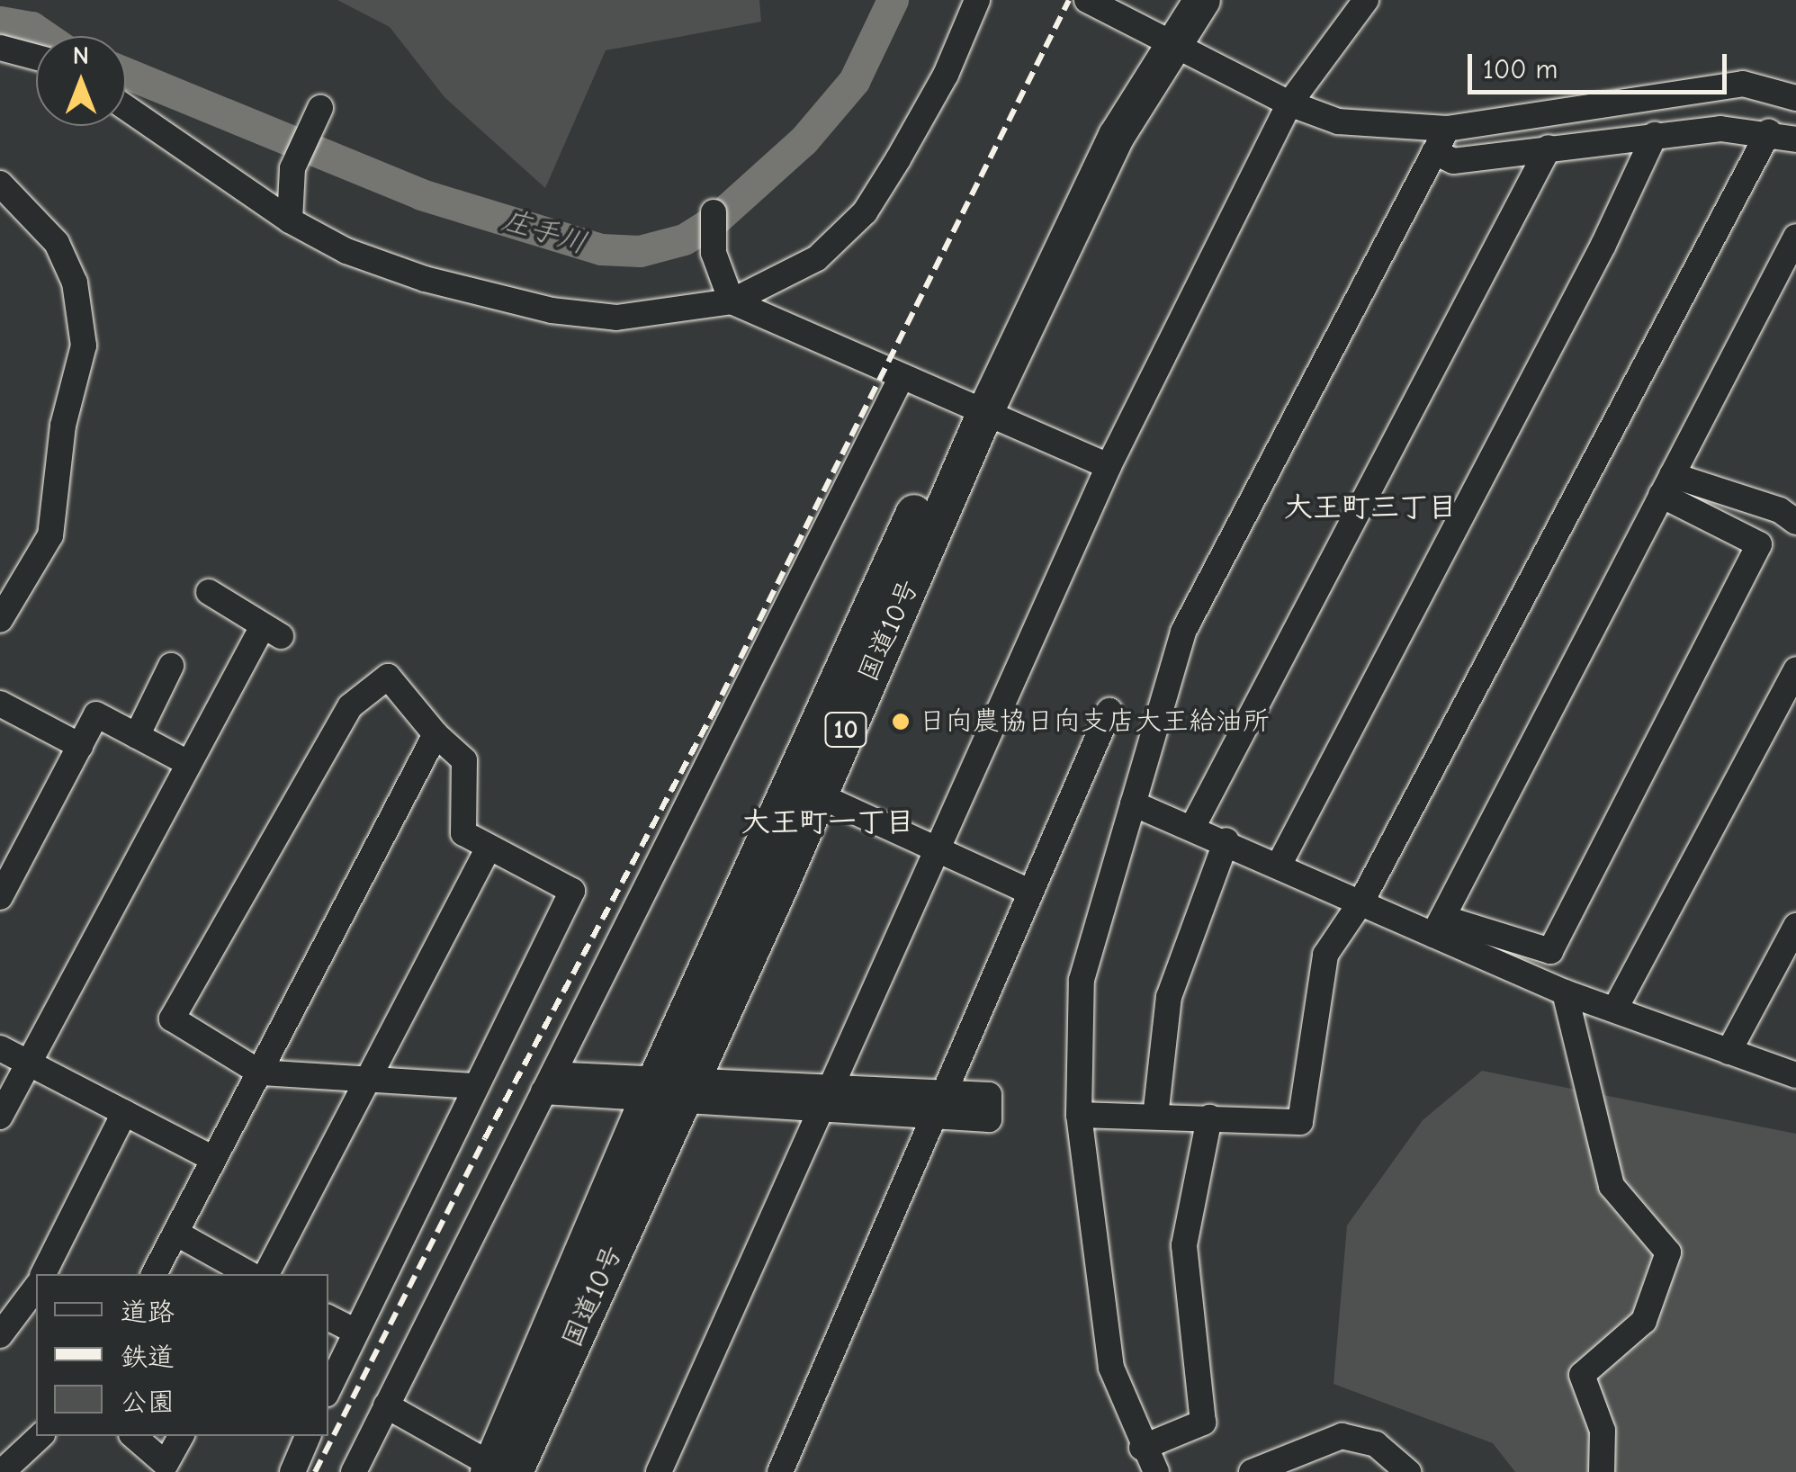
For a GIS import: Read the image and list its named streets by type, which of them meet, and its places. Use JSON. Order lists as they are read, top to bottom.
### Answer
{
  "streets": {
    "highway": ["国道10号", "10"]
  },
  "districts": ["大王町三丁目", "大王町一丁目"],
  "water": ["庄手川"],
  "places": ["日向農協日向支店大王給油所"],
  "legend": ["道路", "鉄道", "公園"],
  "scale_bar": "100 m",
  "north": "top"
}
